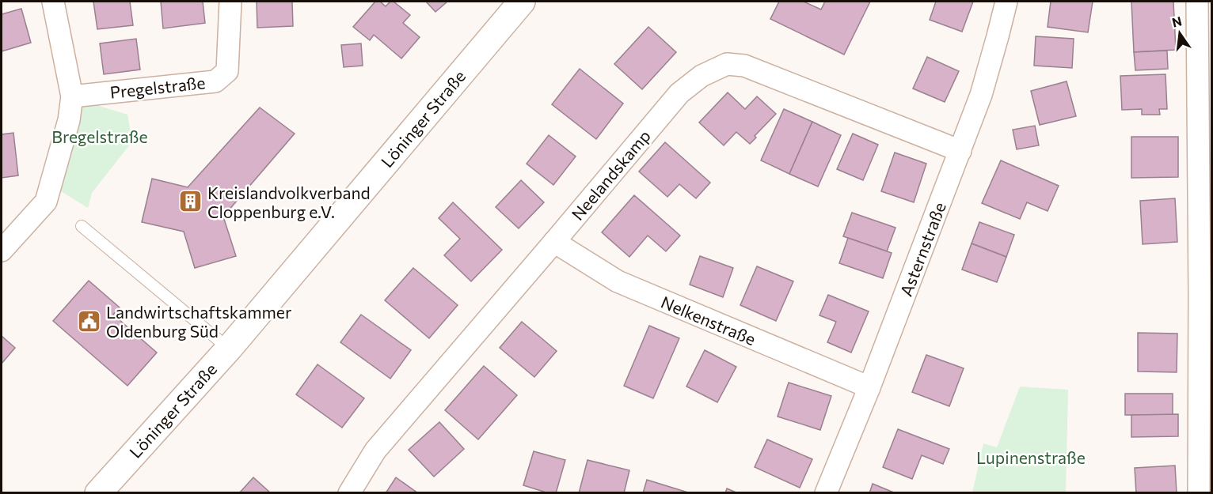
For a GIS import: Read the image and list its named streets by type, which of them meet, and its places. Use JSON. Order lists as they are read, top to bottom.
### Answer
{
  "streets": {
    "street": [
      "Pregelstraße",
      "Löninger Straße",
      "Neelandskamp",
      "Asternstraße",
      "Nelkenstraße"
    ]
  },
  "crossings": [
    ["Neelandskamp", "Asternstraße"],
    ["Neelandskamp", "Nelkenstraße"],
    ["Asternstraße", "Nelkenstraße"]
  ],
  "parks": ["Bregelstraße", "Lupinenstraße"],
  "places": {
    "building": ["Kreislandvolkverband Cloppenburg e.V."],
    "public building": ["Landwirtschaftskammer Oldenburg Süd"]
  },
  "north": "top"
}
